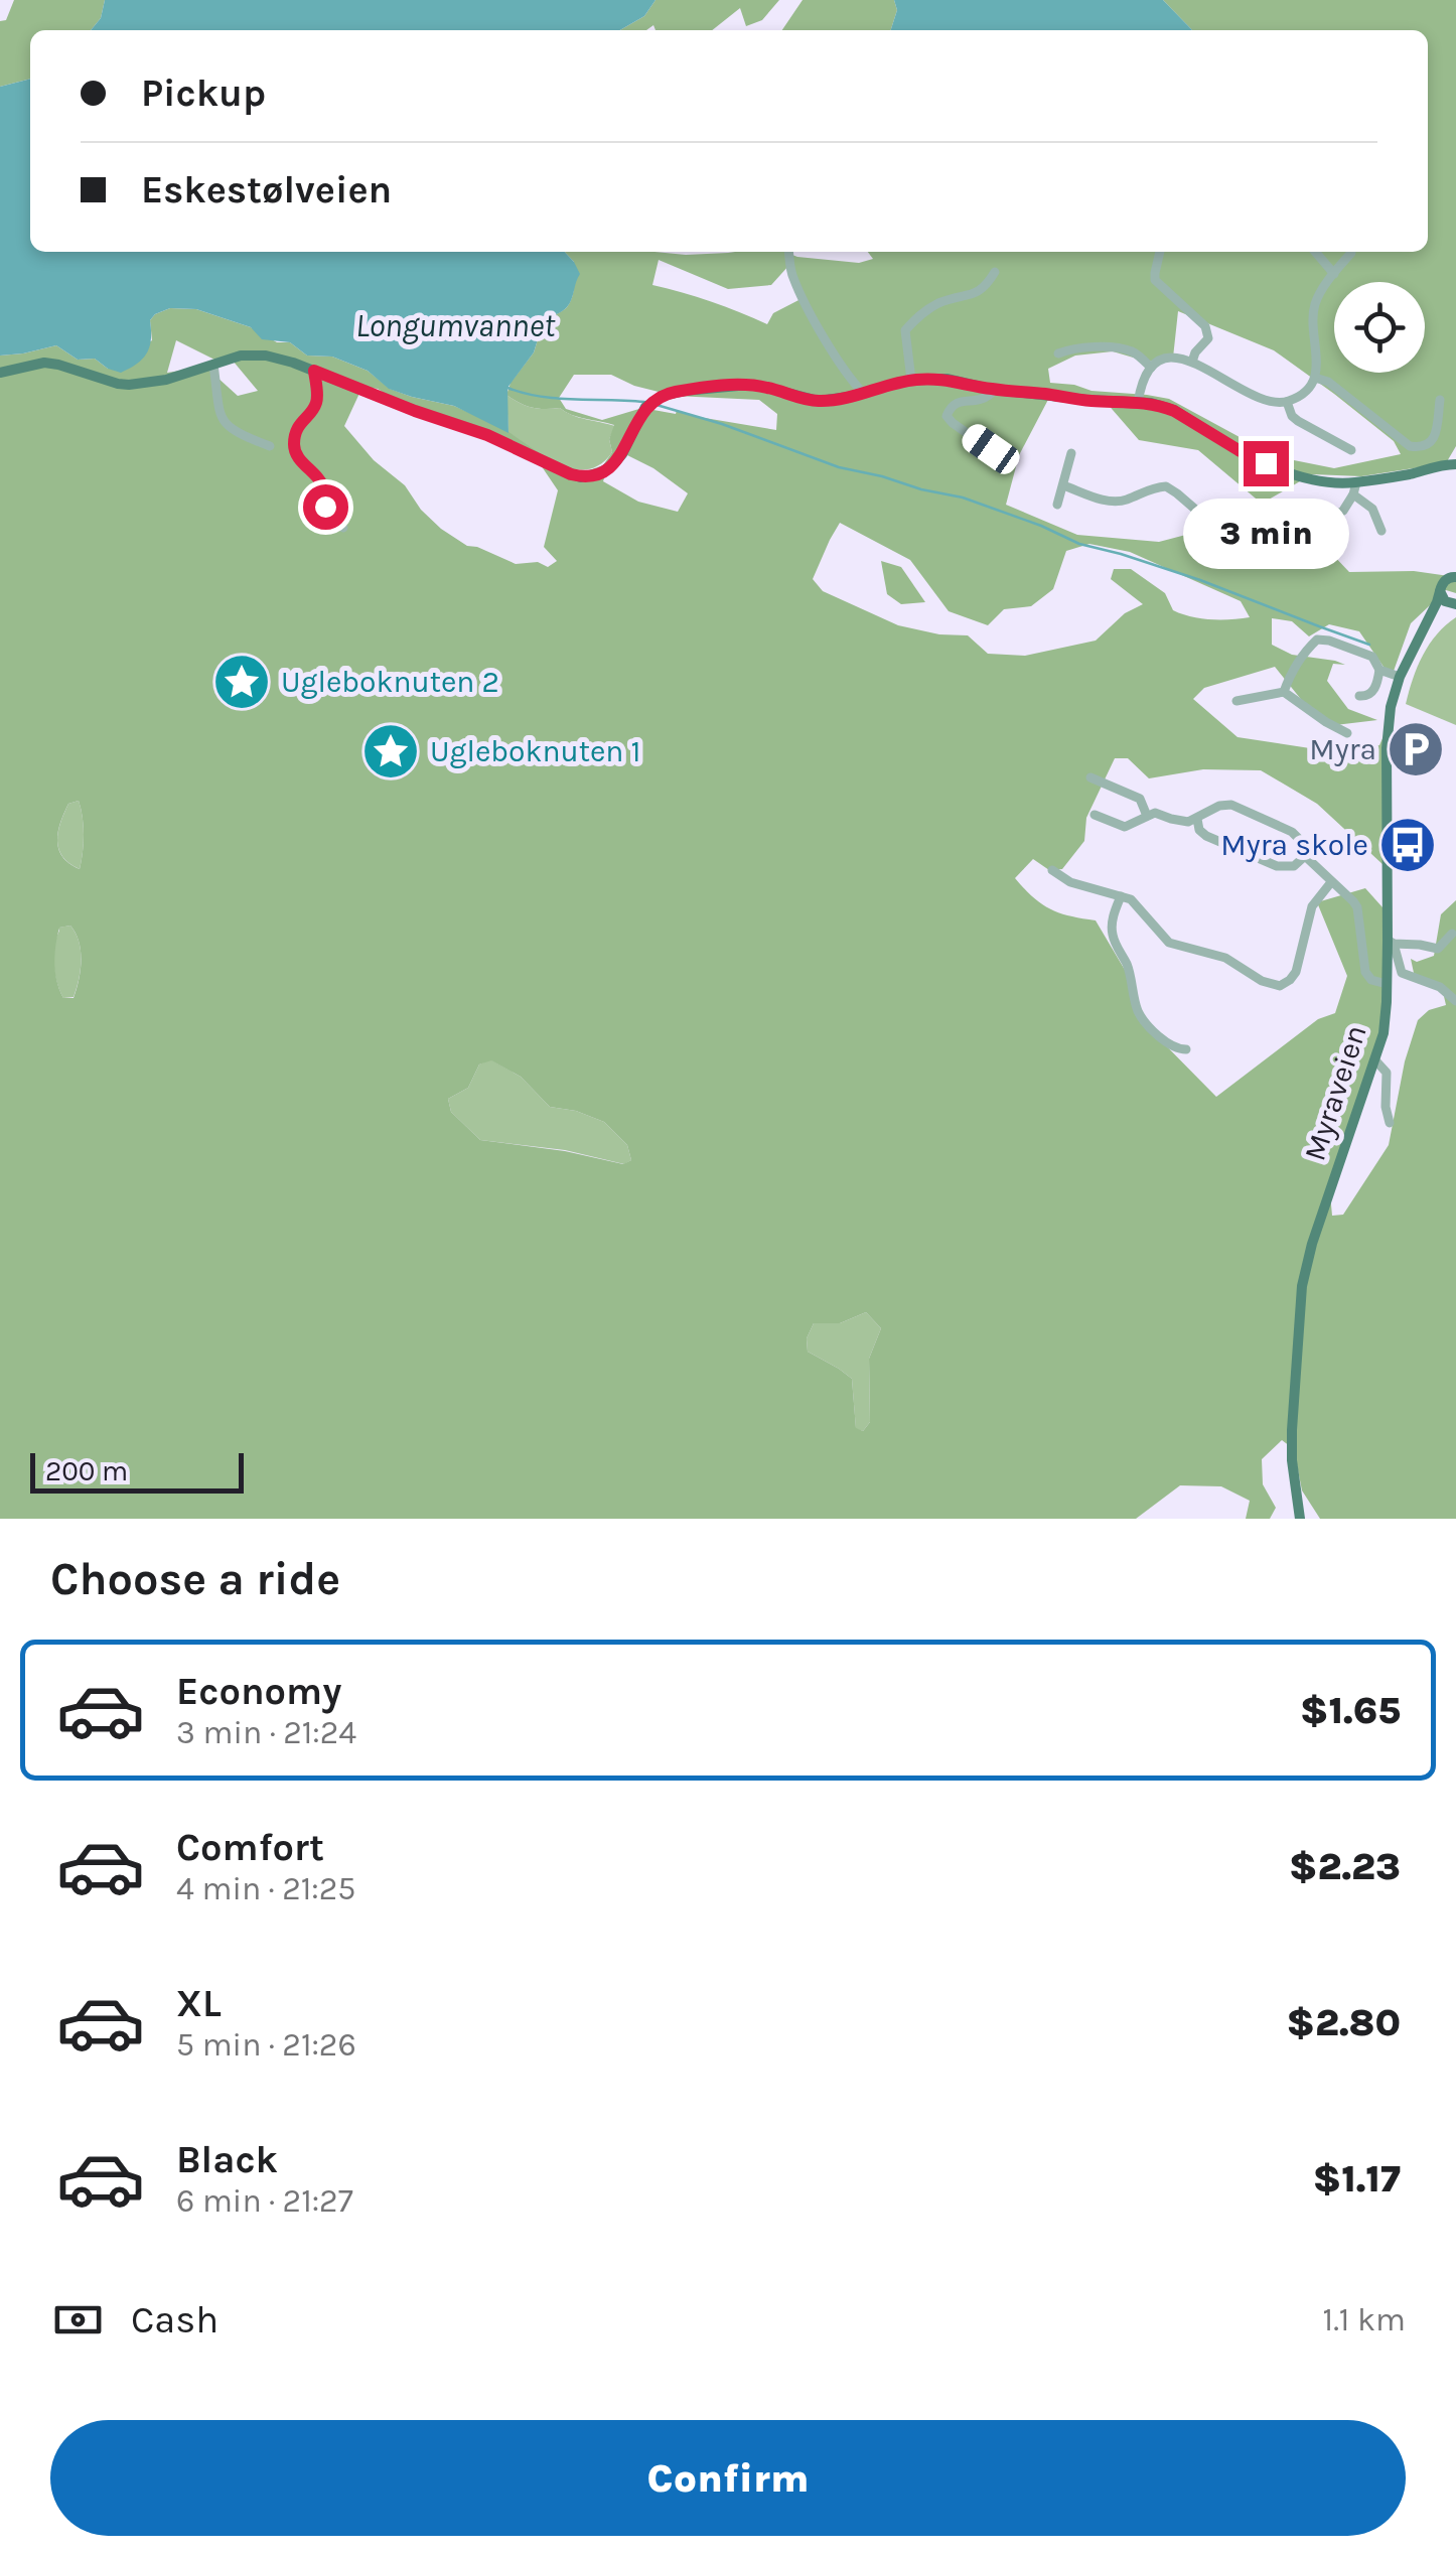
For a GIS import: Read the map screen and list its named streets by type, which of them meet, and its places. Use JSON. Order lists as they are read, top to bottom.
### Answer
{
  "streets": {
    "main road": ["Myraveien"]
  },
  "water": ["Longumvannet"],
  "places": {
    "place": ["Ugleboknuten 2", "Ugleboknuten 1"],
    "parking": ["Myra"],
    "bus stop": ["Myra skole"]
  },
  "scale_bar": "200 m",
  "page": {
    "banner": ["Pickup", "Eskestølveien"],
    "bubble": "3 min",
    "scale": "200 m",
    "heading": "Choose a ride",
    "list": [
      {
        "name": "Economy",
        "note": "3 min · 21:24",
        "value": "$1.65"
      },
      {
        "name": "Comfort",
        "note": "4 min · 21:25",
        "value": "$2.23"
      },
      {
        "name": "XL",
        "note": "5 min · 21:26",
        "value": "$2.80"
      },
      {
        "name": "Black",
        "note": "6 min · 21:27",
        "value": "$1.17"
      }
    ],
    "pay": ["Cash", "1.1 km"],
    "buttons": "Confirm"
  }
}
